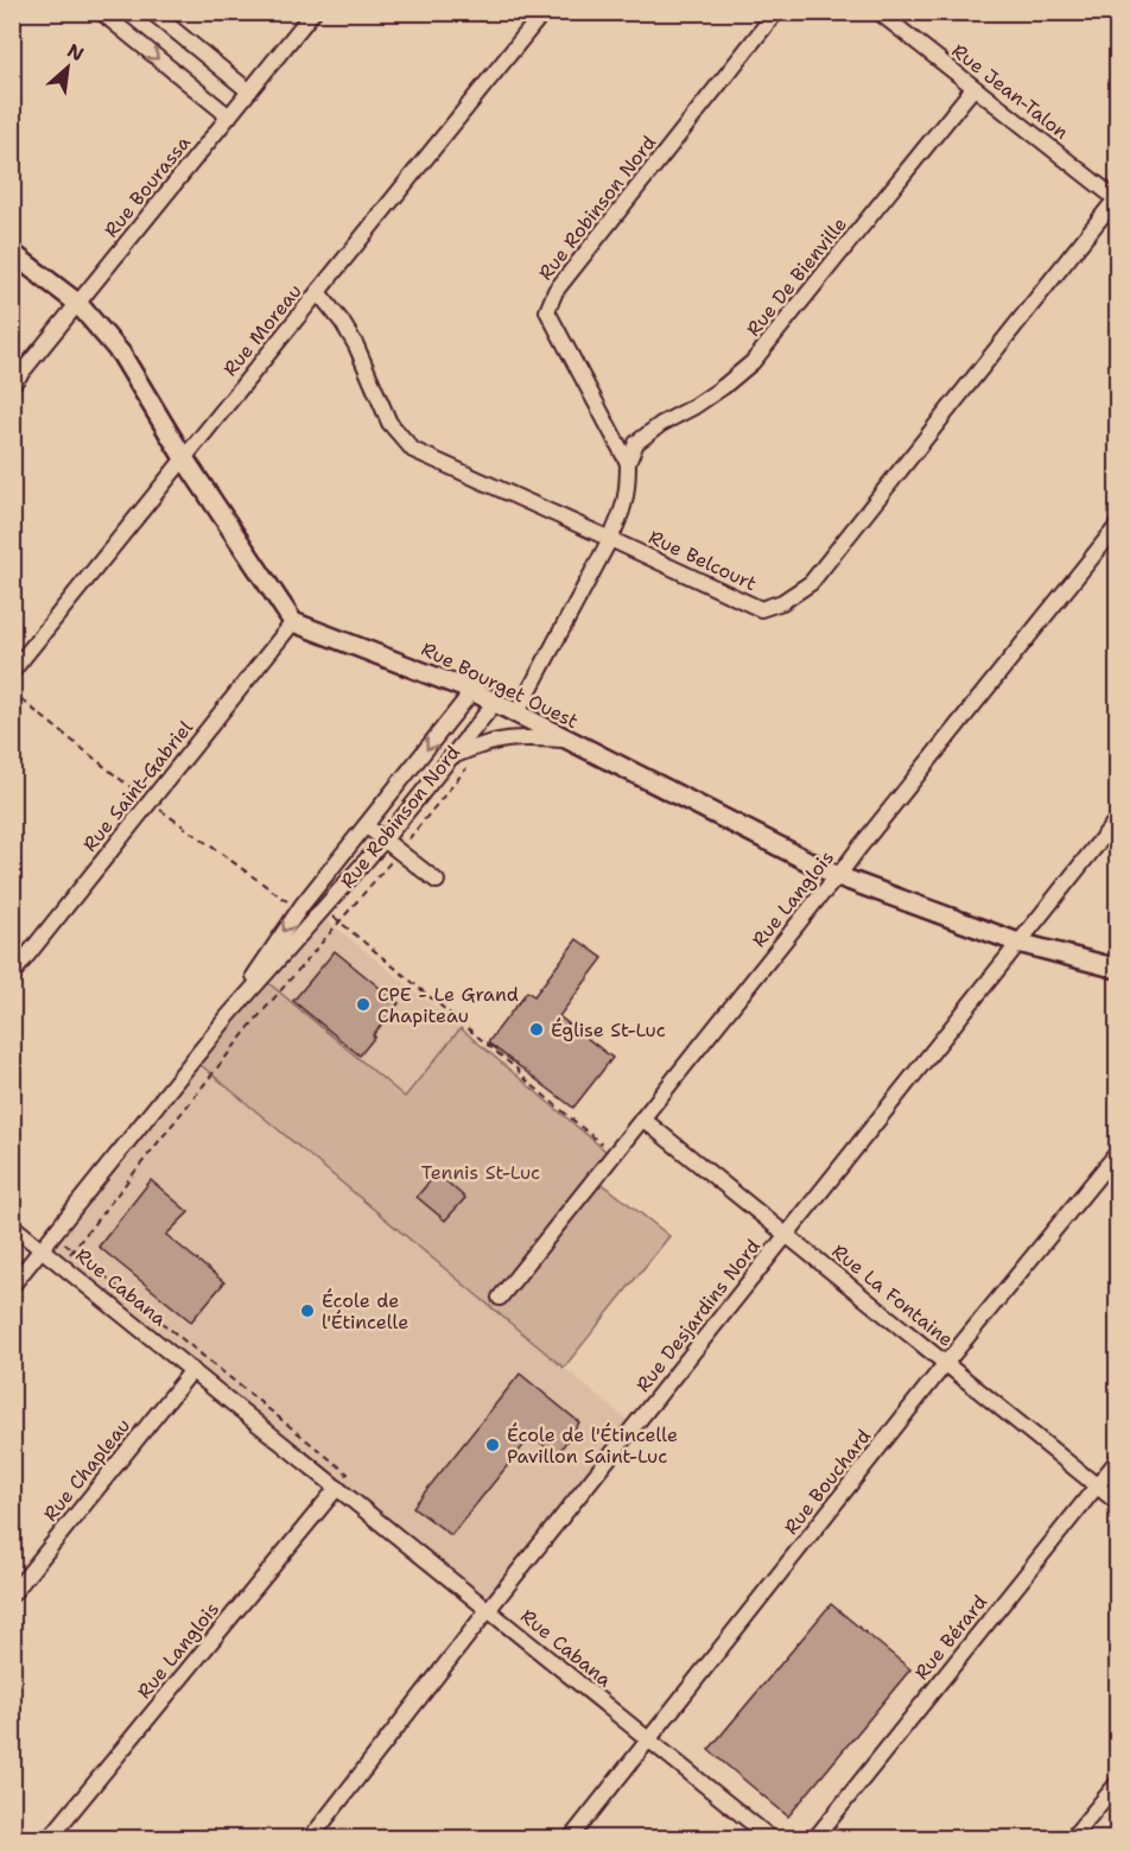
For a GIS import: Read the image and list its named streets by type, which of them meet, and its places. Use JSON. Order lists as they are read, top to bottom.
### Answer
{
  "streets": {
    "street": [
      "Rue Jean-Talon",
      "Rue Bourassa",
      "Rue Robinson Nord",
      "Rue De Bienville",
      "Rue Moreau",
      "Rue Belcourt",
      "Rue Bourget Ouest",
      "Rue Saint-Gabriel",
      "Rue Langlois",
      "Rue Cabana",
      "Rue La Fontaine",
      "Rue Desjardins Nord",
      "Rue Chapleau",
      "Rue Bouchard",
      "Rue Bérard"
    ]
  },
  "crossings": [
    ["Rue Jean-Talon", "Rue De Bienville"],
    ["Rue Jean-Talon", "Rue Belcourt"],
    ["Rue Robinson Nord", "Rue De Bienville"],
    ["Rue Robinson Nord", "Rue Bourget Ouest"],
    ["Rue Robinson Nord", "Rue Cabana"],
    ["Rue Moreau", "Rue Belcourt"],
    ["Rue Bourget Ouest", "Rue Saint-Gabriel"],
    ["Rue Bourget Ouest", "Rue Langlois"],
    ["Rue Bourget Ouest", "Rue Desjardins Nord"],
    ["Rue Langlois", "Rue Cabana"],
    ["Rue Langlois", "Rue La Fontaine"],
    ["Rue Cabana", "Rue Desjardins Nord"],
    ["Rue Cabana", "Rue Chapleau"],
    ["Rue Cabana", "Rue Bouchard"],
    ["Rue La Fontaine", "Rue Desjardins Nord"],
    ["Rue La Fontaine", "Rue Bouchard"],
    ["Rue La Fontaine", "Rue Bérard"]
  ],
  "parks": ["Tennis St-Luc"],
  "places": [
    "CPE - Le Grand Chapiteau",
    "Église St-Luc",
    "École de l'Étincelle",
    "École de l'Étincelle Pavillon Saint-Luc"
  ],
  "north": "top right"
}
